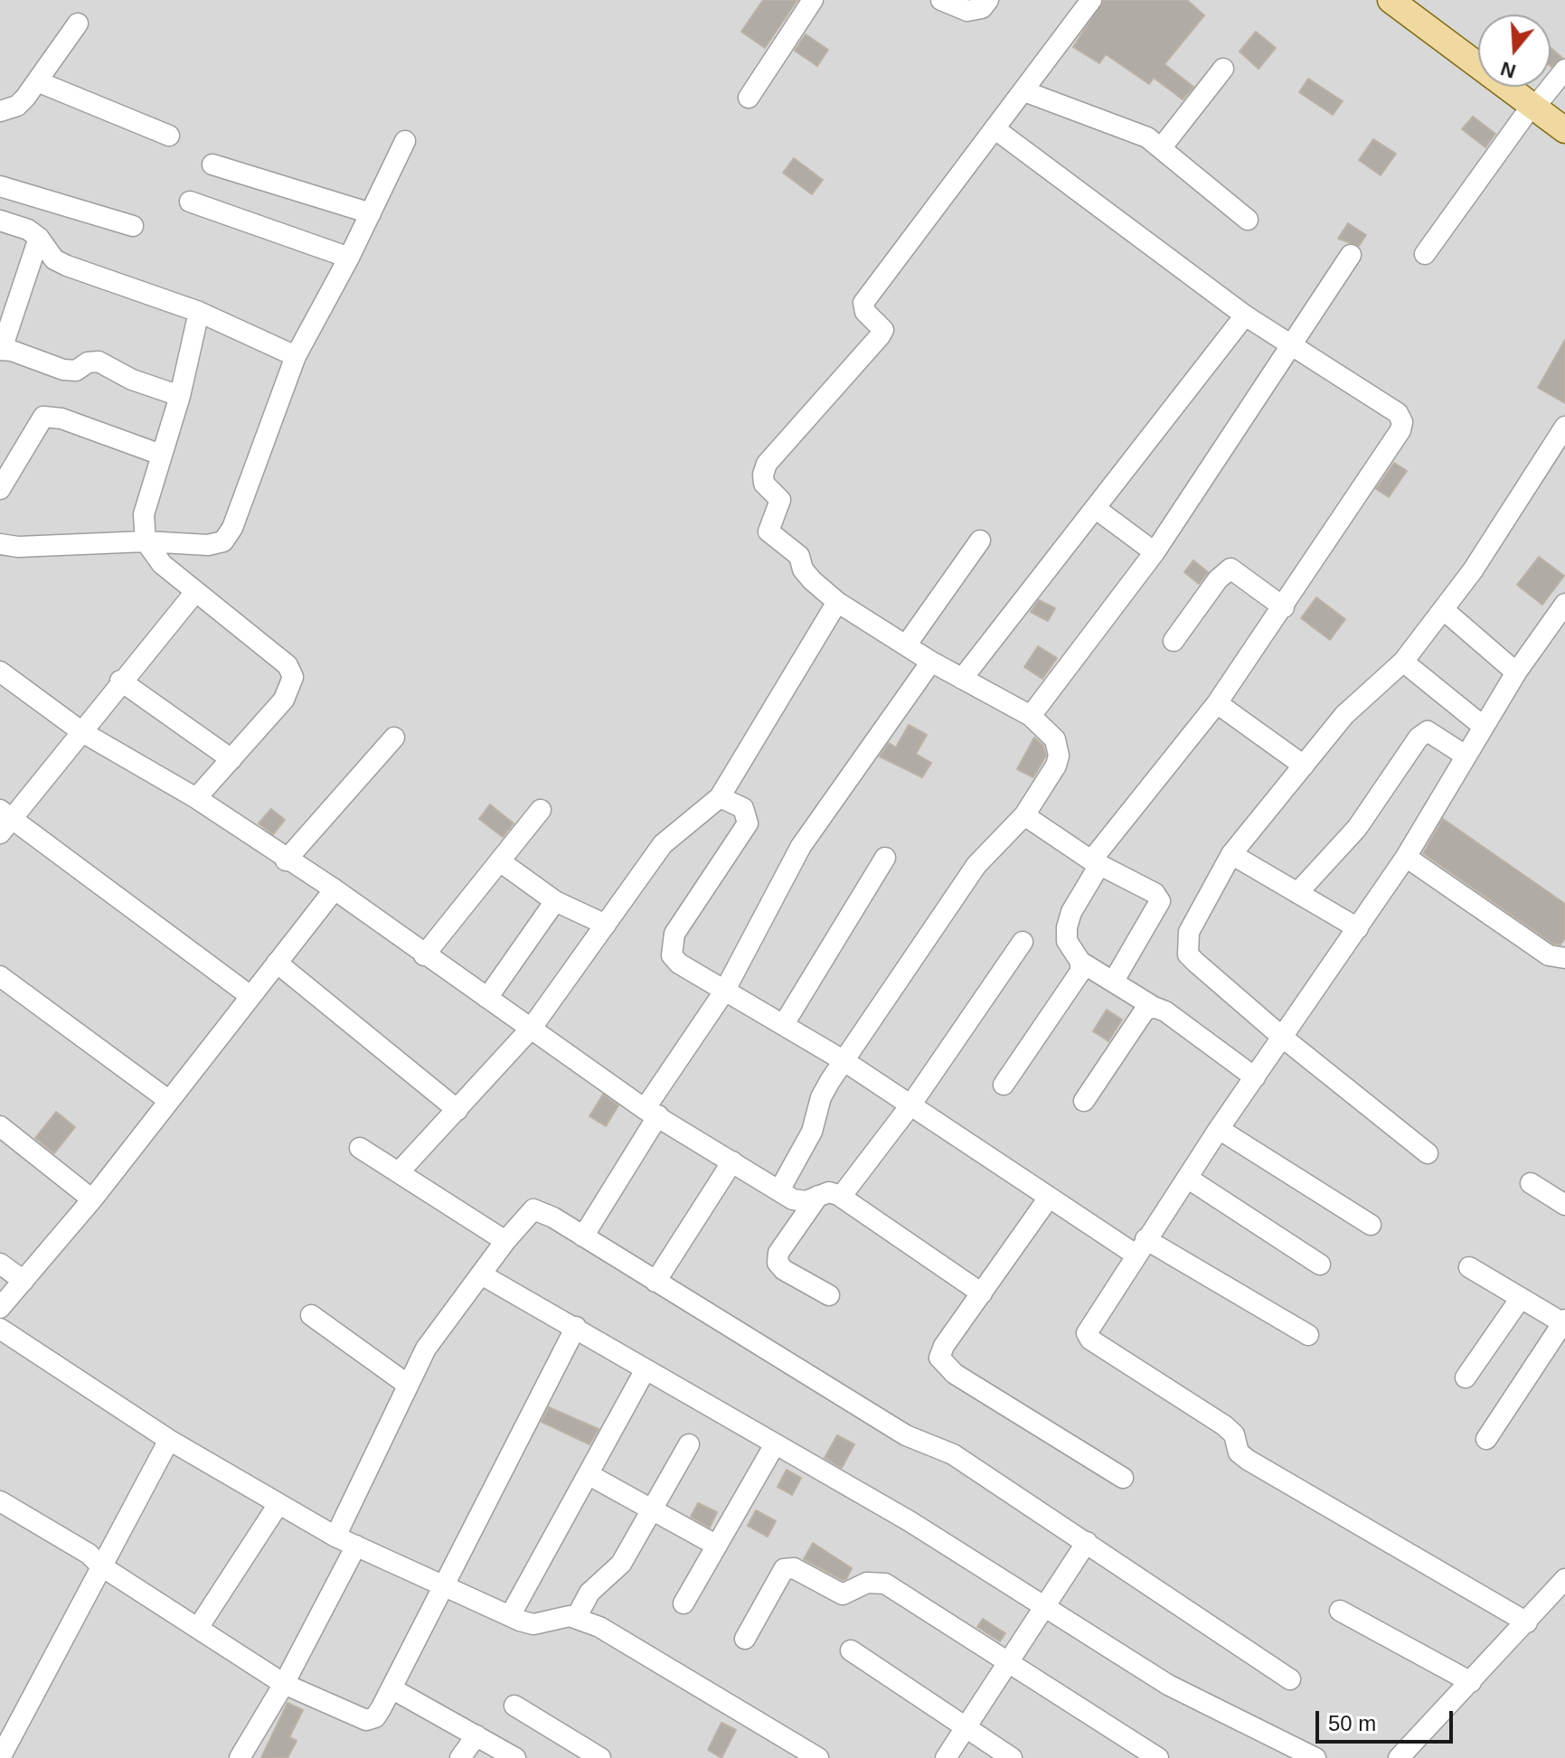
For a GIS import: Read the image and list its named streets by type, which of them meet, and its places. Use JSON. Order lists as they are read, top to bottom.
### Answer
{
  "scale_bar": "50 m",
  "north": "bottom"
}
